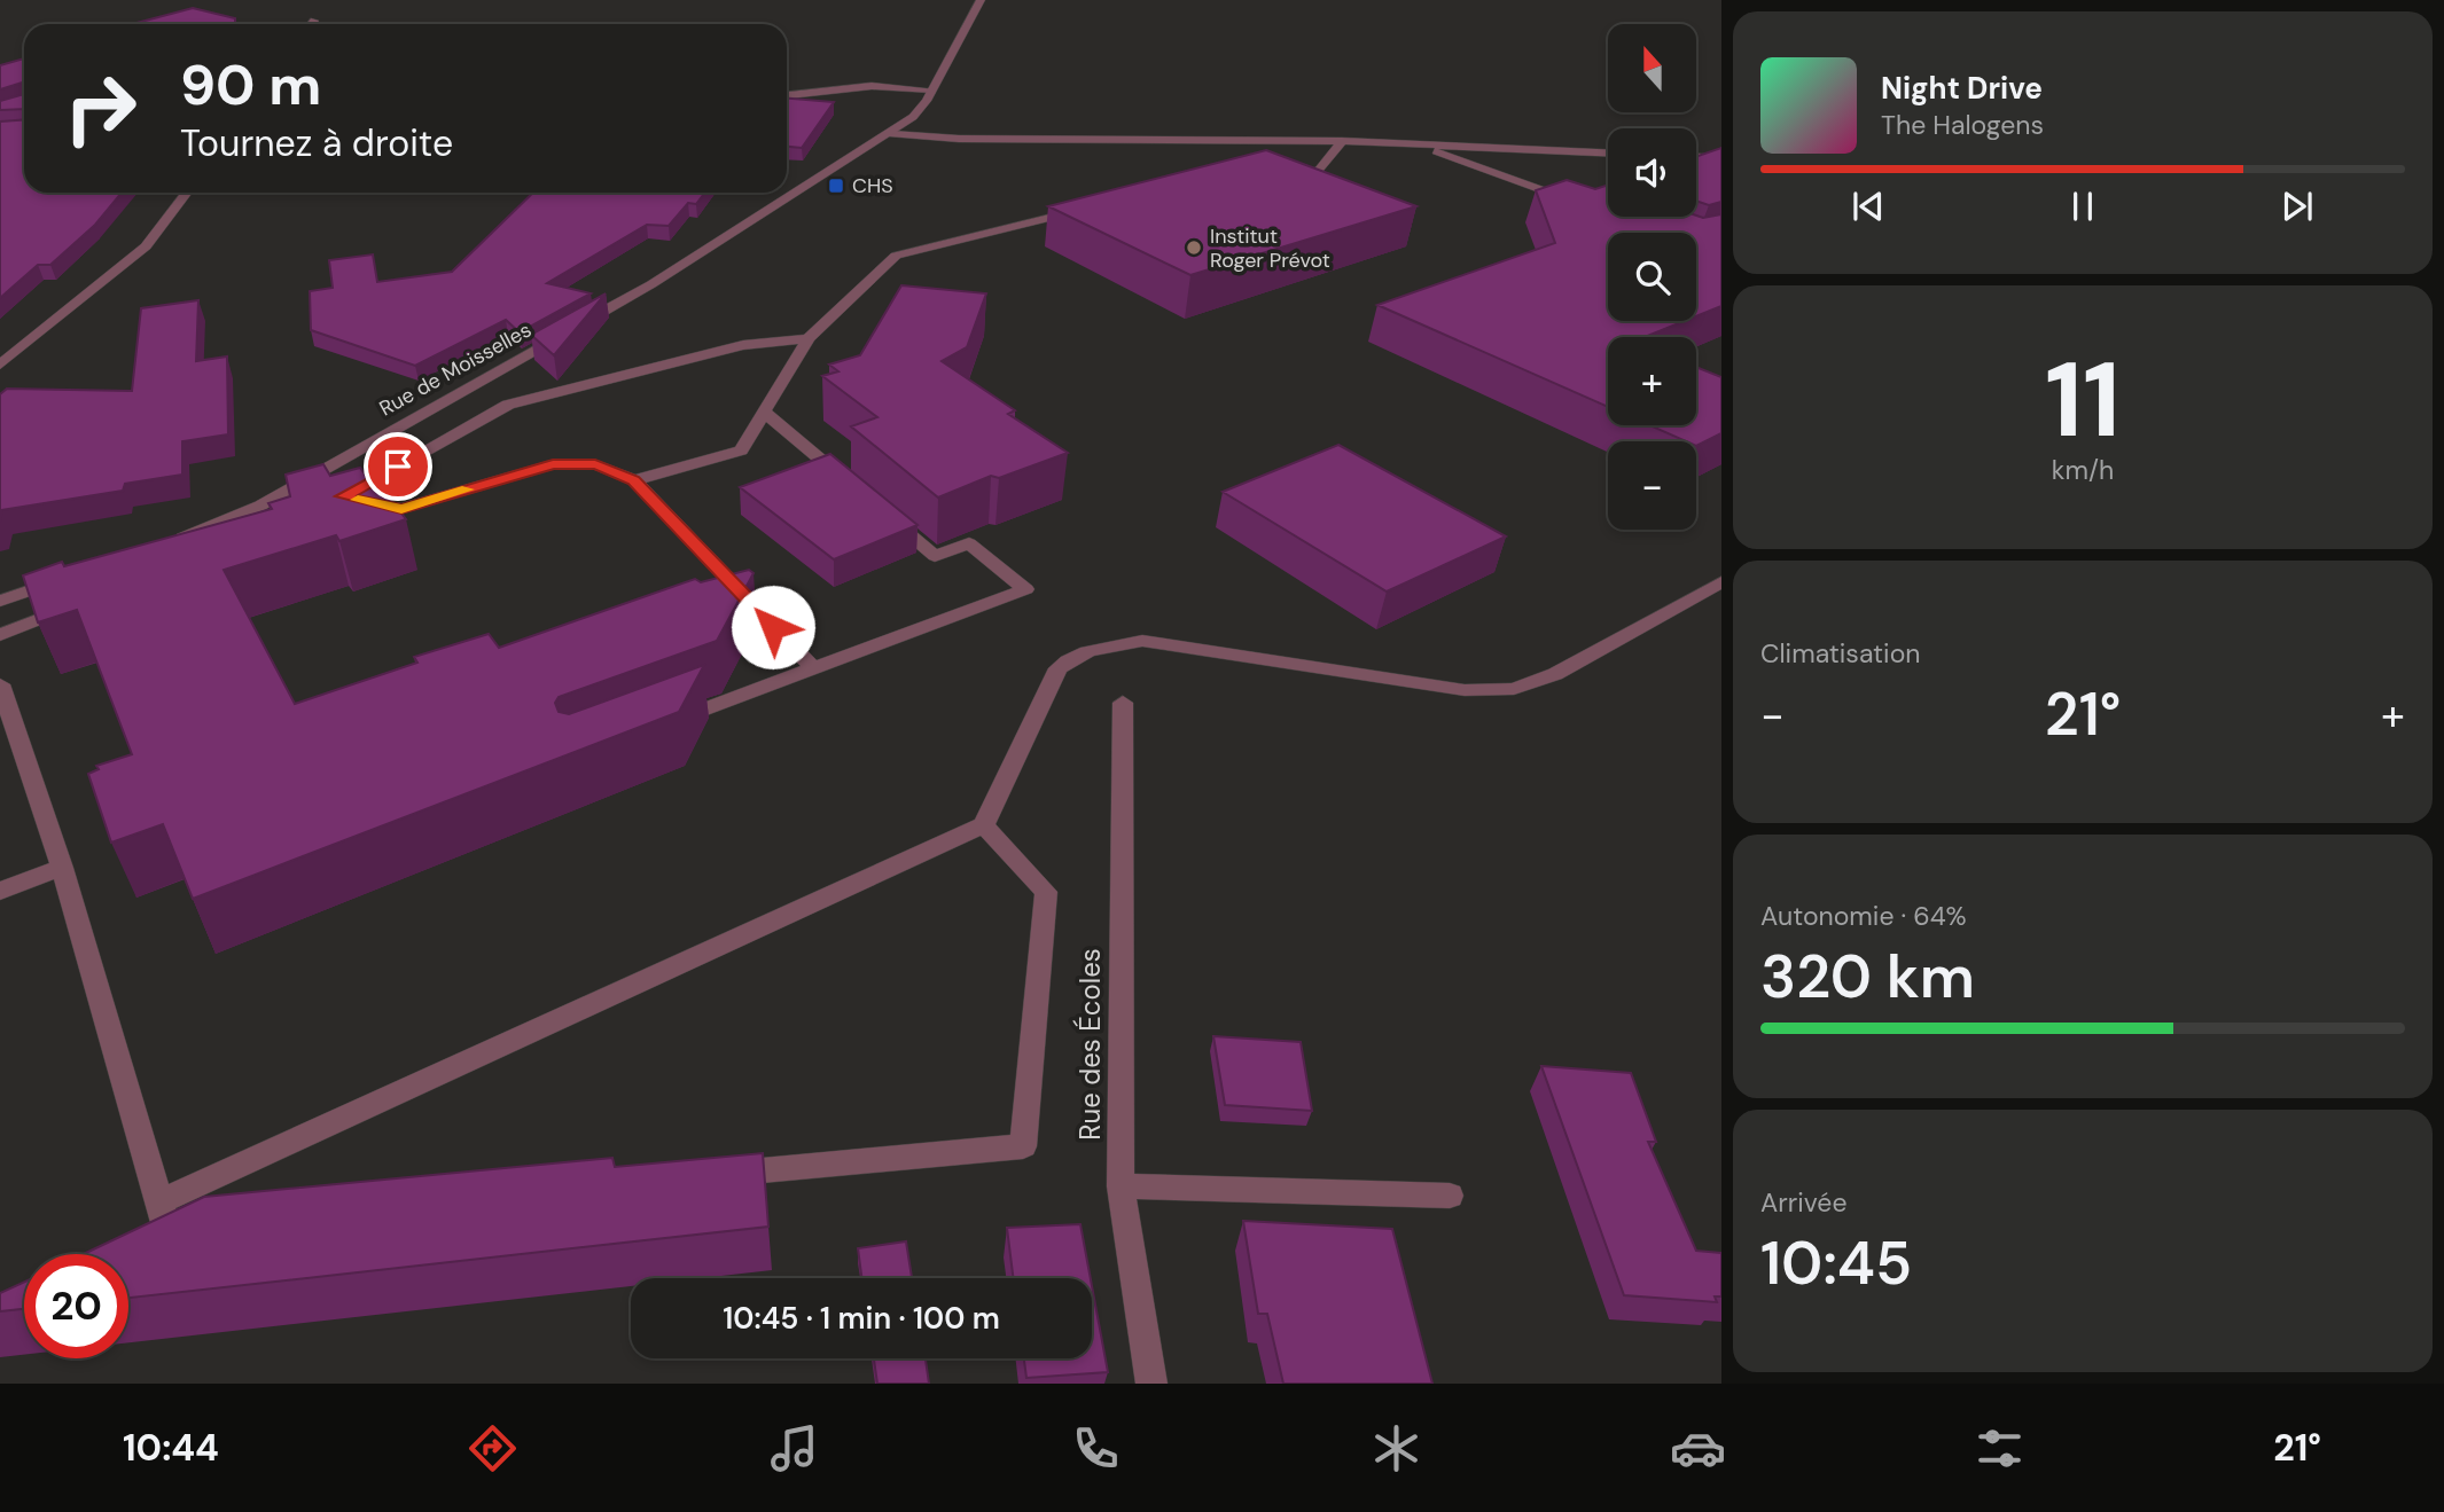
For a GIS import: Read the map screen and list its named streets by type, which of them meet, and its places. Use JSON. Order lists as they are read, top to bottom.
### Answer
{
  "streets": {
    "street": ["Rue de Moisselles", "Rue des Écoles"]
  },
  "places": {
    "transit": ["CHS"],
    "other": ["Institut Roger Prévot"]
  },
  "north": "top",
  "page": {
    "map_buttons": ["+", "−"],
    "turn": ["90 m", "Tournez à droite"],
    "song": ["Night Drive", "The Halogens"],
    "tile": [
      ["11", "km/h"],
      "Climatisation",
      ["Autonomie · 64%", "320 km"],
      ["Arrivée", "10:45"]
    ],
    "heat": ["−", "21°", "+"],
    "limit": "20",
    "trip": "10:45 · 1 min · 100 m",
    "tabs": ["10:44", "21°"]
  }
}
